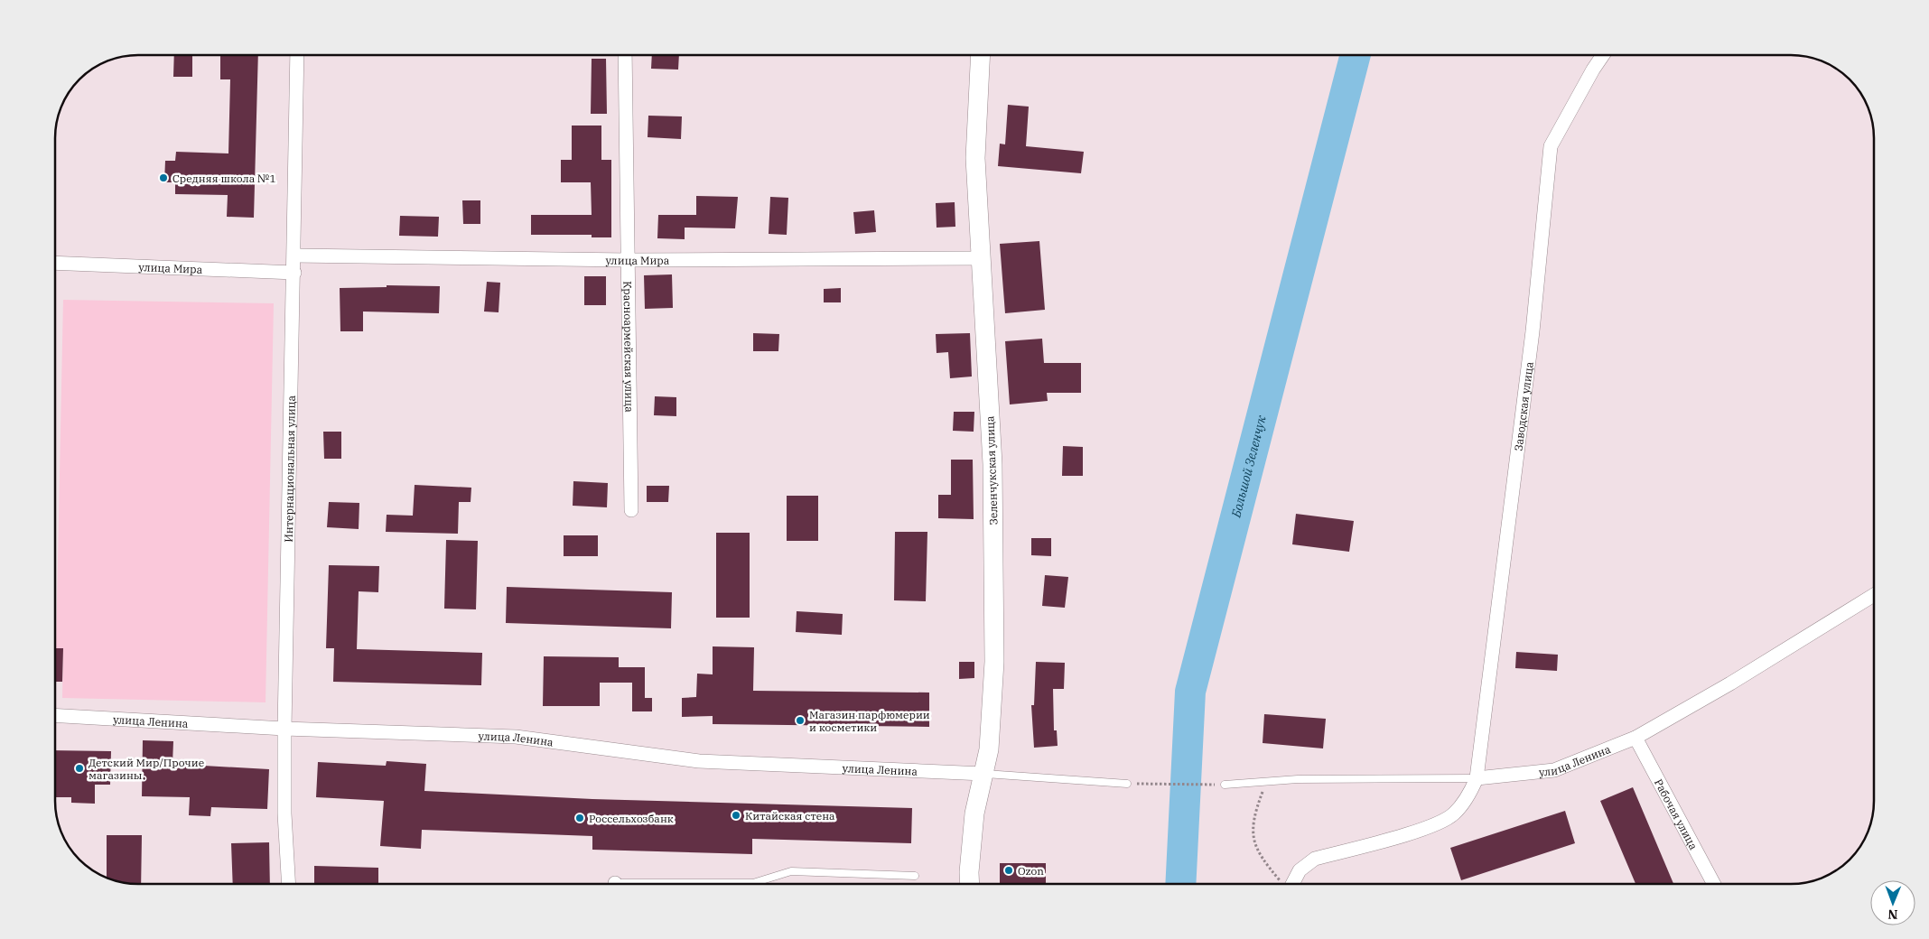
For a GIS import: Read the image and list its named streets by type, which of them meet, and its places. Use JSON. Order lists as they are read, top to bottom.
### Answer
{
  "streets": {
    "street": [
      "улица Мира",
      "Красноармейская улица",
      "Заводская улица",
      "Интернациональная улица",
      "Зеленчукская улица",
      "улица Ленина",
      "Рабочая улица"
    ]
  },
  "crossings": [
    ["улица Мира", "Красноармейская улица"],
    ["улица Мира", "Интернациональная улица"],
    ["улица Мира", "Зеленчукская улица"],
    ["Заводская улица", "улица Ленина"],
    ["Интернациональная улица", "улица Ленина"],
    ["Зеленчукская улица", "улица Ленина"],
    ["улица Ленина", "Рабочая улица"]
  ],
  "water": ["Большой Зеленчук"],
  "places": [
    "Средняя школа №1",
    "Магазин парфюмерии и косметики",
    "Детский Мир/Прочие магазины.",
    "Китайская стена",
    "Россельхозбанк",
    "Ozon"
  ],
  "north": "bottom"
}
